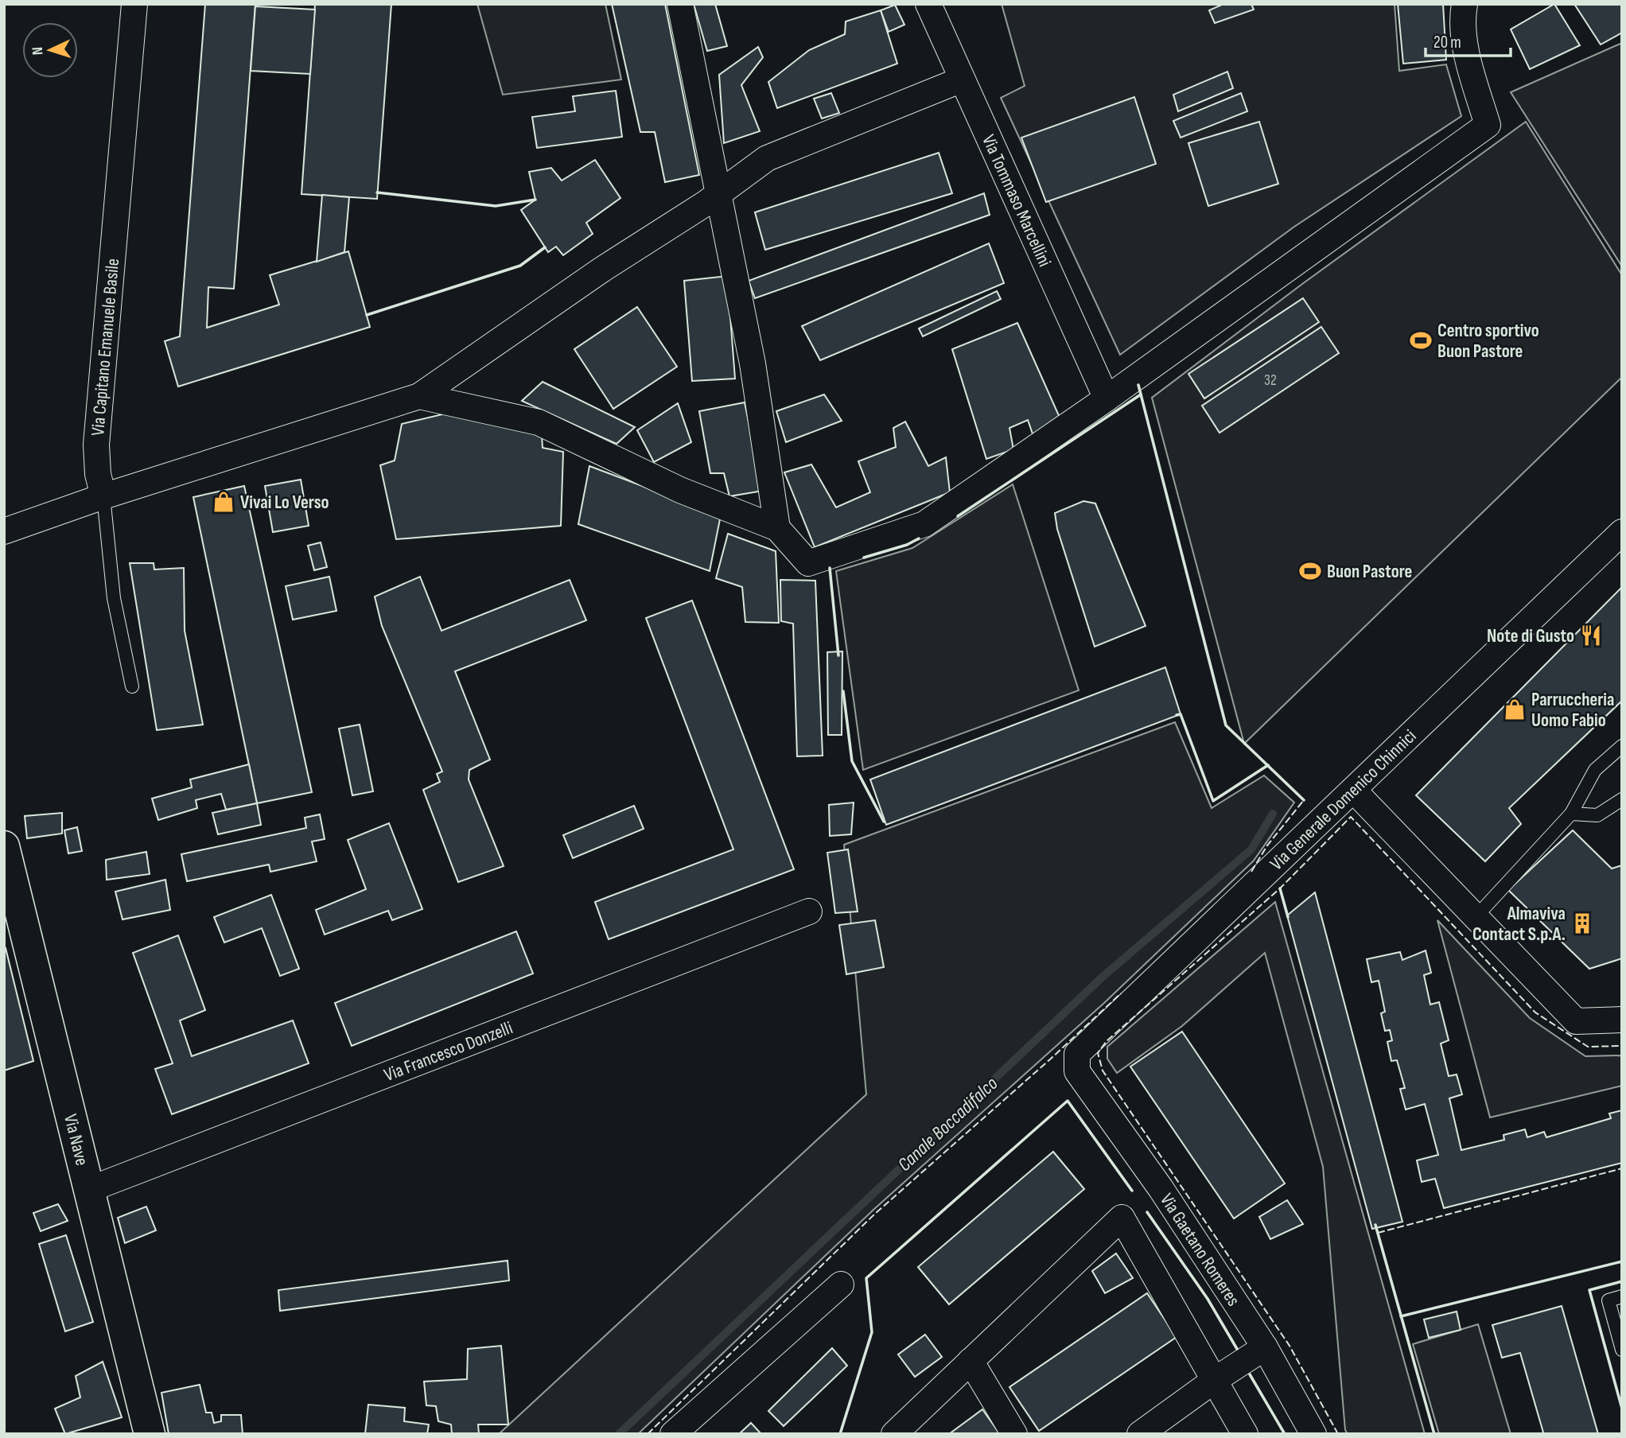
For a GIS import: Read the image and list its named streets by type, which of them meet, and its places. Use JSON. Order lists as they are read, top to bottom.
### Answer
{
  "streets": {
    "street": [
      "Via Tommaso Marcellini",
      "Via Capitano Emanuele Basile",
      "Via Generale Domenico Chinnici",
      "Via Francesco Donzelli",
      "Via Nave",
      "Via Gaetano Romeres"
    ]
  },
  "crossings": [
    ["Via Generale Domenico Chinnici", "Via Gaetano Romeres"],
    ["Via Francesco Donzelli", "Via Nave"]
  ],
  "water": ["Canale Boccadifalco"],
  "places": {
    "sports": ["Centro sportivo Buon Pastore", "Buon Pastore"],
    "shop": ["Vivai Lo Verso", "Parruccheria Uomo Fabio"],
    "restaurant": ["Note di Gusto"],
    "building": ["Almaviva Contact S.p.A."]
  },
  "house_numbers": ["32"],
  "scale_bar": "20 m",
  "north": "left"
}
